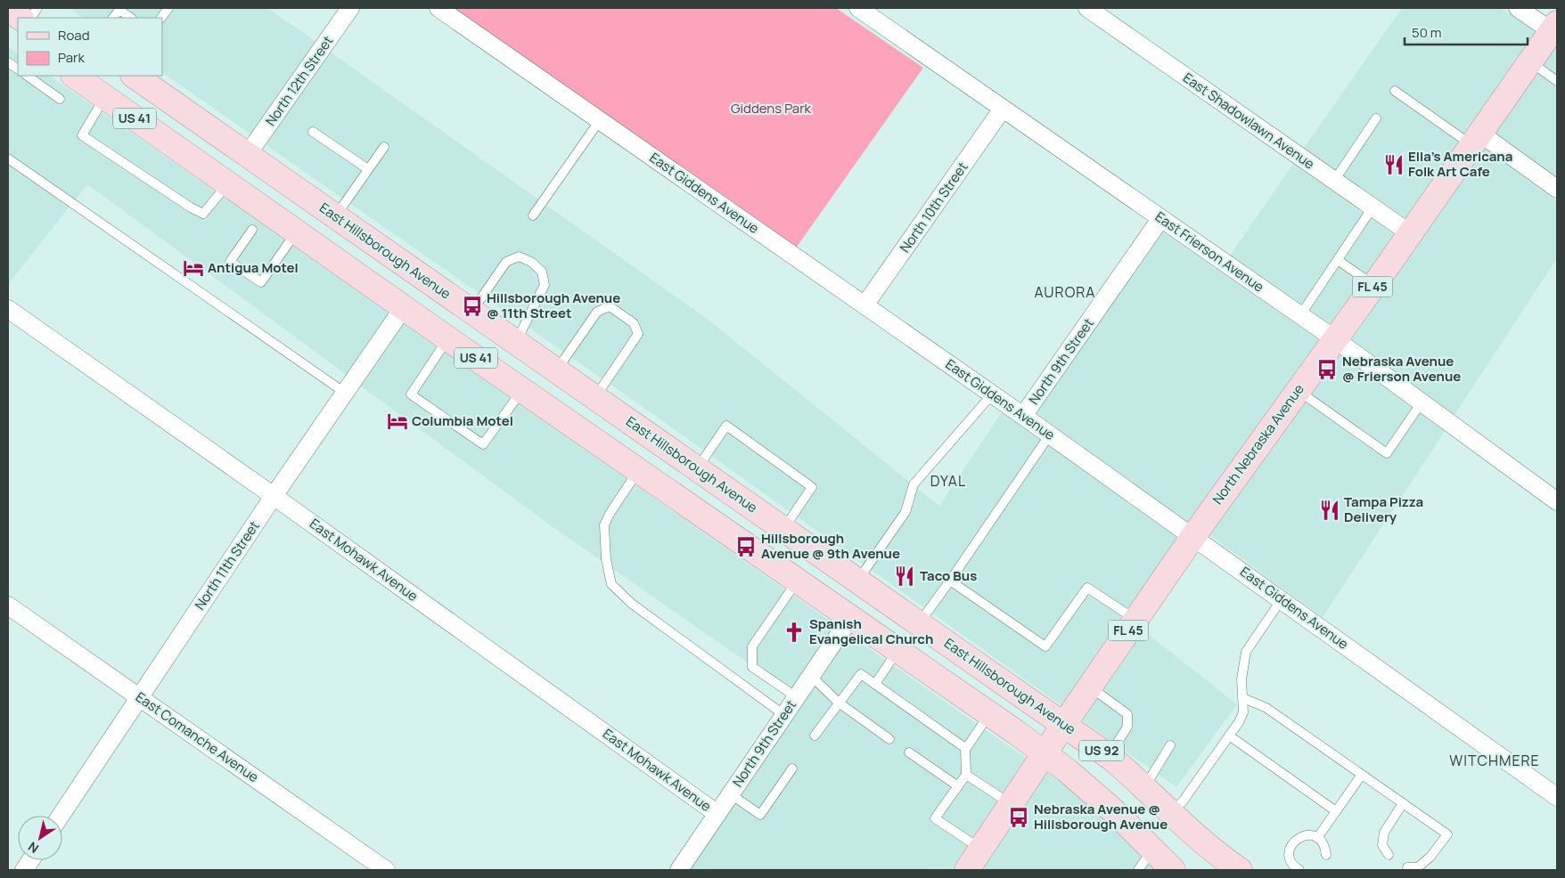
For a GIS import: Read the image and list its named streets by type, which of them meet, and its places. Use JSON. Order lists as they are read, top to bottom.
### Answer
{
  "streets": {
    "main road": [
      "US 41",
      "East Hillsborough Avenue",
      "FL 45",
      "North Nebraska Avenue",
      "US 92"
    ],
    "street": [
      "North 12th Street",
      "East Shadowlawn Avenue",
      "East Giddens Avenue",
      "North 10th Street",
      "East Frierson Avenue",
      "North 9th Street",
      "East Mohawk Avenue",
      "North 11th Street",
      "East Comanche Avenue"
    ]
  },
  "crossings": [
    ["North 12th Street", "East Hillsborough Avenue"],
    ["US 41", "North 9th Street"],
    ["US 41", "North Nebraska Avenue"],
    ["US 41", "North 11th Street"],
    ["US 41", "US 92"],
    ["East Shadowlawn Avenue", "North Nebraska Avenue"],
    ["East Giddens Avenue", "North 10th Street"],
    ["East Giddens Avenue", "North 9th Street"],
    ["East Giddens Avenue", "North Nebraska Avenue"],
    ["North 10th Street", "East Frierson Avenue"],
    ["East Hillsborough Avenue", "North Nebraska Avenue"],
    ["East Frierson Avenue", "North 9th Street"],
    ["East Frierson Avenue", "North Nebraska Avenue"],
    ["North 9th Street", "East Mohawk Avenue"],
    ["North Nebraska Avenue", "US 92"],
    ["East Mohawk Avenue", "North 11th Street"],
    ["North 11th Street", "East Comanche Avenue"]
  ],
  "districts": ["AURORA", "DYAL", "WITCHMERE"],
  "parks": ["Giddens Park"],
  "places": {
    "restaurant": ["Ella's Americana Folk Art Cafe", "Tampa Pizza Delivery", "Taco Bus"],
    "hotel": ["Antigua Motel", "Columbia Motel"],
    "bus stop": [
      "Hillsborough Avenue @ 11th Street",
      "Nebraska Avenue @ Frierson Avenue",
      "Hillsborough Avenue @ 9th Avenue",
      "Nebraska Avenue @ Hillsborough Avenue"
    ],
    "church": ["Spanish Evangelical Church"]
  },
  "legend": ["Road", "Park"],
  "scale_bar": "50 m",
  "north": "bottom left"
}
